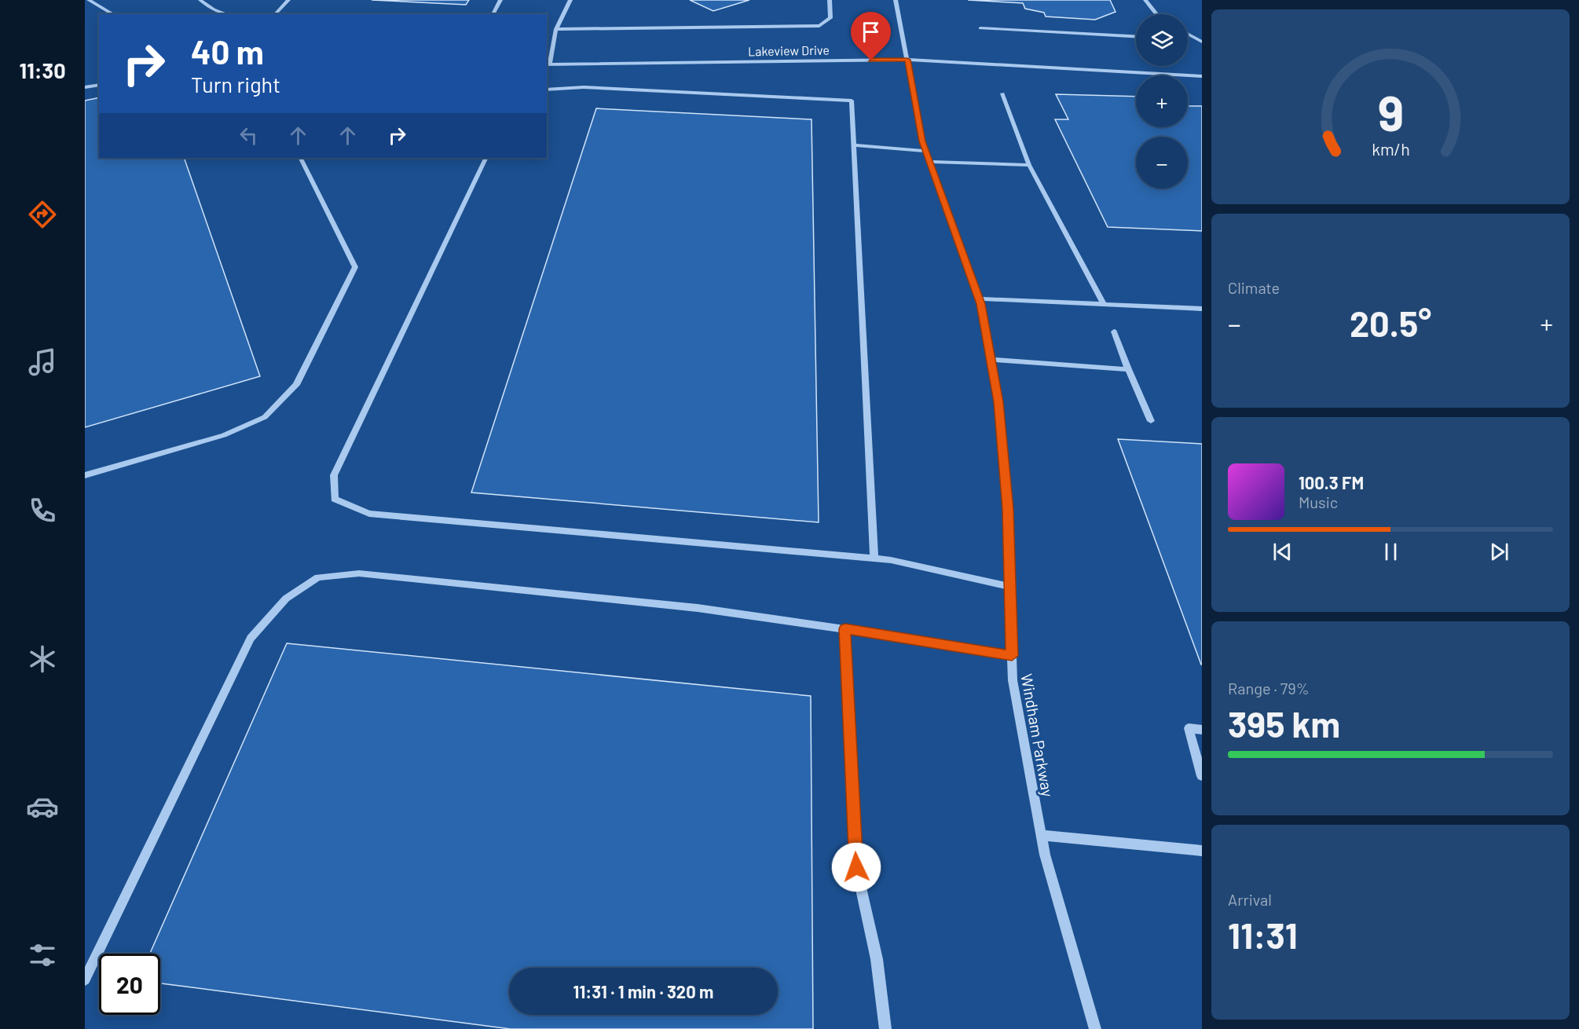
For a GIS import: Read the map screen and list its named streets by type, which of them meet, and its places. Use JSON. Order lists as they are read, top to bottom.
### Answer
{
  "streets": {
    "street": ["Lakeview Drive", "Windham Parkway"]
  },
  "crossings": [
    ["Lakeview Drive", "Windham Parkway"]
  ],
  "page": {
    "tabs": "11:30",
    "map_buttons": ["+", "−"],
    "turn": ["40 m", "Turn right"],
    "tile": [
      "Climate",
      ["Range · 79%", "395 km"],
      ["Arrival", "11:31"]
    ],
    "heat": ["−", "20.5°", "+"],
    "song": ["100.3 FM", "Music"],
    "limit": "20",
    "trip": "11:31 · 1 min · 320 m",
    "gauge": ["9", "km/h"]
  }
}
